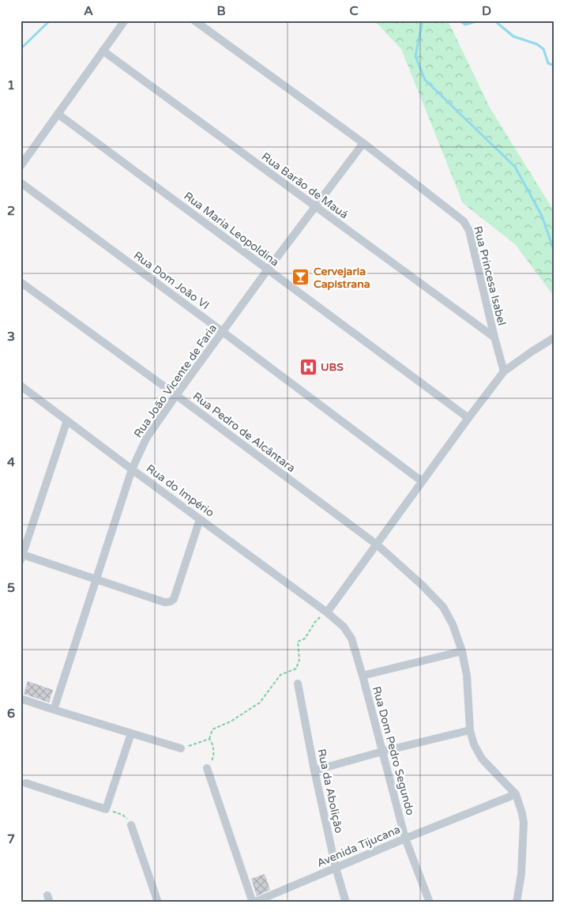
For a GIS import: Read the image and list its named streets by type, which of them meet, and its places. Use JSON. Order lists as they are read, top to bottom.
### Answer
{
  "streets": {
    "street": [
      "Rua Barão de Mauá",
      "Rua Maria Leopoldina",
      "Rua Princesa Isabel",
      "Rua Dom João VI",
      "Rua João Vicente de Faria",
      "Rua Pedro de Alcântara",
      "Rua do Império",
      "Rua Dom Pedro Segundo",
      "Rua da Abolição",
      "Avenida Tijucana"
    ]
  },
  "crossings": [
    ["Rua Barão de Mauá", "Rua Princesa Isabel"],
    ["Rua Barão de Mauá", "Rua João Vicente de Faria"],
    ["Rua Maria Leopoldina", "Rua João Vicente de Faria"],
    ["Rua Princesa Isabel", "Rua João Vicente de Faria"],
    ["Rua Dom João VI", "Rua João Vicente de Faria"],
    ["Rua João Vicente de Faria", "Rua Pedro de Alcântara"],
    ["Rua João Vicente de Faria", "Rua do Império"],
    ["Rua Pedro de Alcântara", "Avenida Tijucana"],
    ["Rua do Império", "Rua Dom Pedro Segundo"],
    ["Rua Dom Pedro Segundo", "Avenida Tijucana"],
    ["Rua da Abolição", "Avenida Tijucana"]
  ],
  "places": {
    "bar": ["Cervejaria Capistrana"],
    "hospital": ["UBS"]
  },
  "grid": {
    "columns": [
      "A",
      "B",
      "C",
      "D"
    ],
    "rows": [
      "1",
      "2",
      "3",
      "4",
      "5",
      "6",
      "7"
    ]
  }
}
